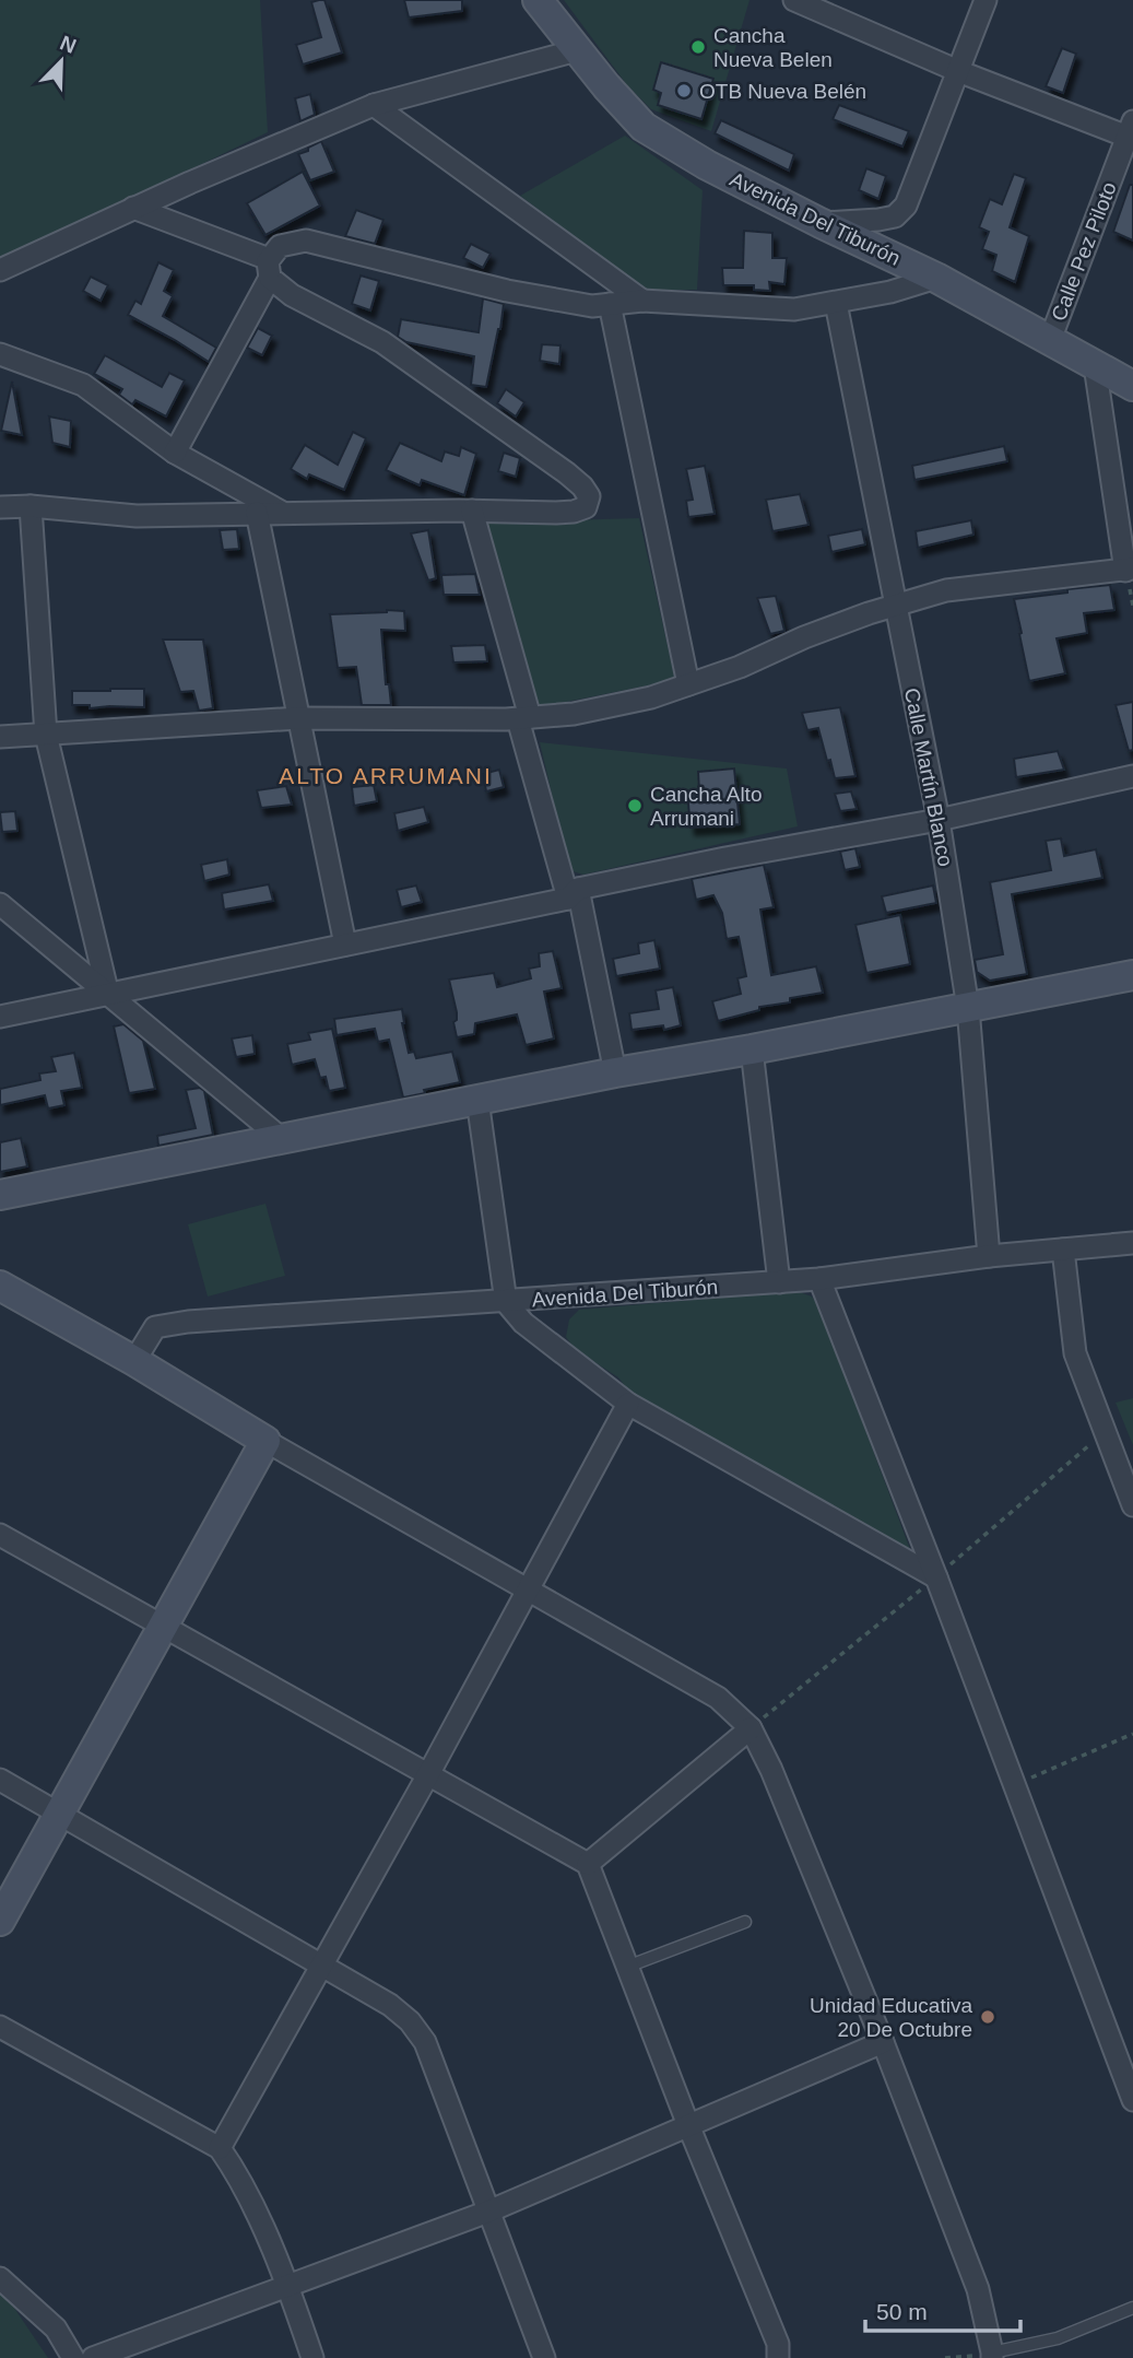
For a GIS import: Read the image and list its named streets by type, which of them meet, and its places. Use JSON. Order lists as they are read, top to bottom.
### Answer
{
  "streets": {
    "street": ["Avenida Del Tiburón", "Calle Pez Piloto", "Calle Martín Blanco"]
  },
  "crossings": [
    ["Avenida Del Tiburón", "Calle Pez Piloto"],
    ["Avenida Del Tiburón", "Calle Martín Blanco"]
  ],
  "districts": ["ALTO ARRUMANI"],
  "places": [
    "Cancha Nueva Belen",
    "OTB Nueva Belén",
    "Cancha Alto Arrumani",
    "Unidad Educativa 20 De Octubre"
  ],
  "scale_bar": "50 m",
  "north": "top right"
}
